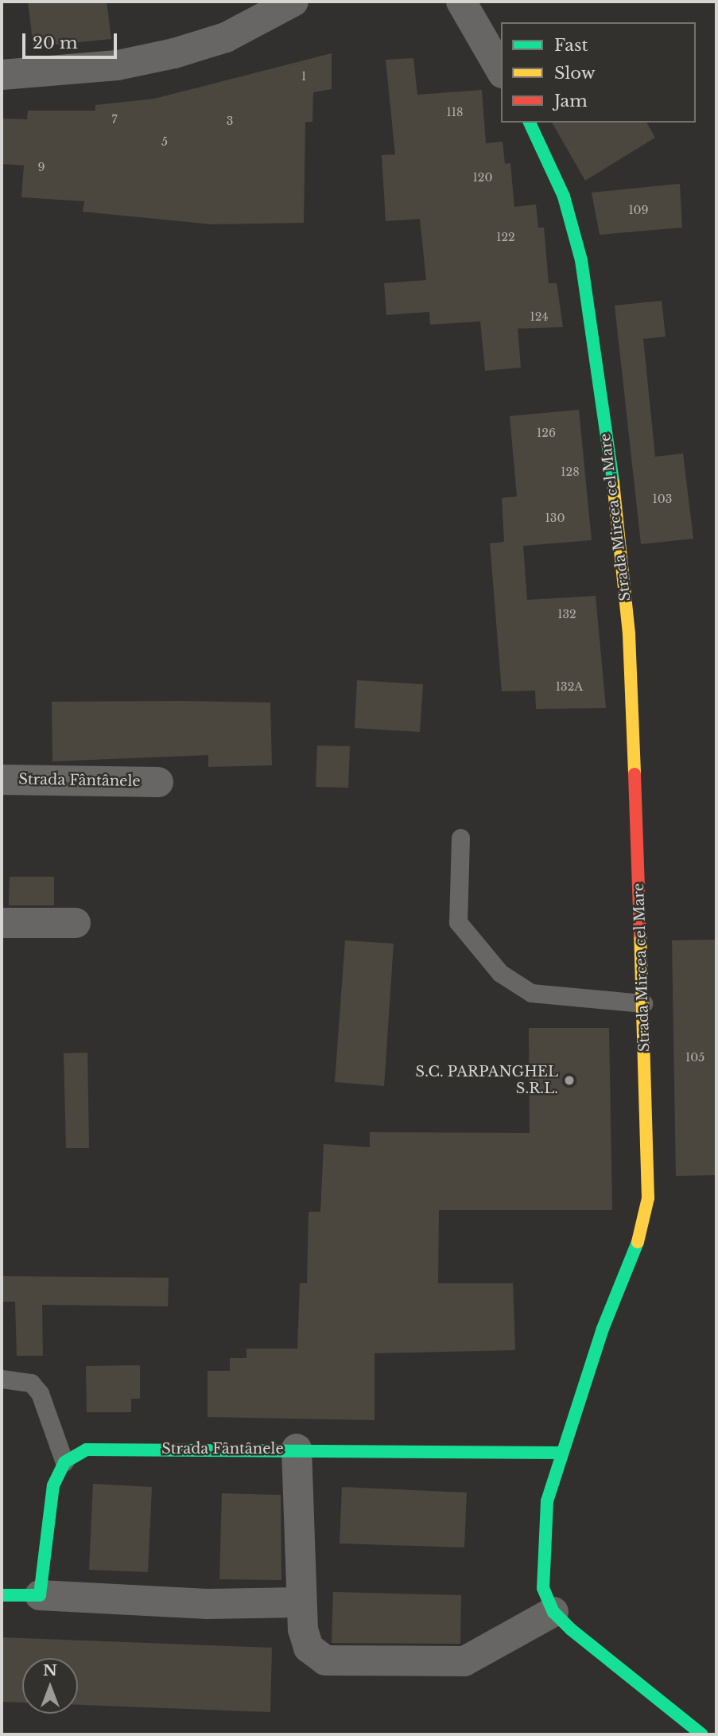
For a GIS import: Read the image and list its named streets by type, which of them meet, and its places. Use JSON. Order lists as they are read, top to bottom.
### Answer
{
  "streets": {
    "street": ["Strada Mircea cel Mare", "Strada Fântânele"]
  },
  "crossings": [
    ["Strada Mircea cel Mare", "Strada Fântânele"]
  ],
  "places": ["S.C. PARPANGHEL S.R.L."],
  "house_numbers": [
    "1",
    "118",
    "7",
    "3",
    "5",
    "9",
    "120",
    "109",
    "122",
    "124",
    "126",
    "128",
    "103",
    "130",
    "132",
    "132A",
    "105"
  ],
  "legend": ["Fast", "Slow", "Jam"],
  "scale_bar": "20 m",
  "north": "top"
}
